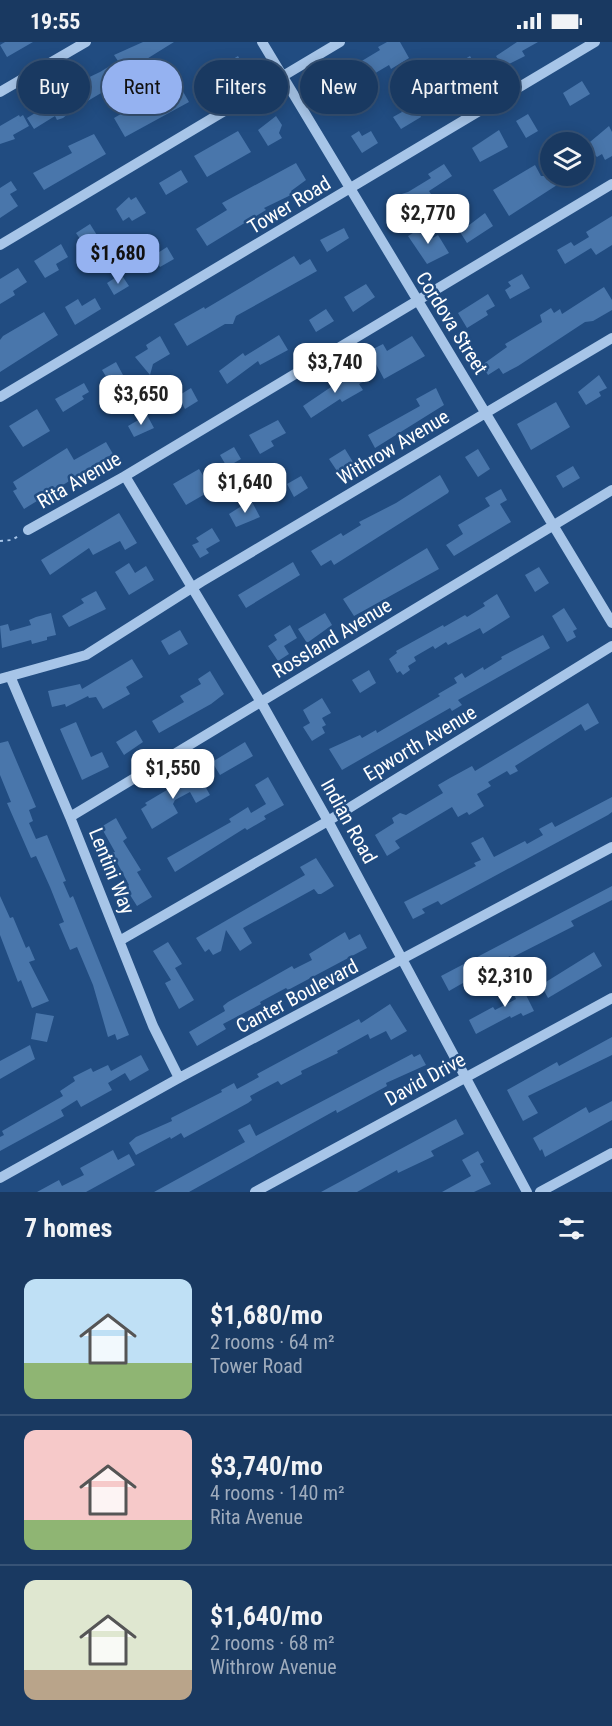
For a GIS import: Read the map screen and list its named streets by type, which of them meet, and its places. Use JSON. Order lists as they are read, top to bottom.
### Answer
{
  "streets": {
    "street": [
      "Tower Road",
      "Cordova Street",
      "Withrow Avenue",
      "Rita Avenue",
      "Rossland Avenue",
      "Epworth Avenue",
      "Indian Road",
      "Lentini Way",
      "Canter Boulevard",
      "David Drive"
    ]
  },
  "crossings": [
    ["Tower Road", "Cordova Street"],
    ["Cordova Street", "Withrow Avenue"],
    ["Cordova Street", "Rita Avenue"],
    ["Cordova Street", "Rossland Avenue"],
    ["Withrow Avenue", "Indian Road"],
    ["Withrow Avenue", "Lentini Way"],
    ["Rita Avenue", "Indian Road"],
    ["Rossland Avenue", "Indian Road"],
    ["Rossland Avenue", "Lentini Way"],
    ["Epworth Avenue", "Indian Road"],
    ["Epworth Avenue", "Lentini Way"],
    ["Indian Road", "Canter Boulevard"],
    ["Indian Road", "David Drive"],
    ["Lentini Way", "Canter Boulevard"]
  ],
  "page": {
    "status": "19:55",
    "chip": [
      "Buy",
      "Rent",
      "Filters",
      "New",
      "Apartment"
    ],
    "price": [
      "$2,770",
      "$1,680",
      "$3,740",
      "$3,650",
      "$1,640",
      "$1,550",
      "$2,310"
    ],
    "heading": "7 homes",
    "list": [
      {
        "name": "$1,680/mo",
        "note": "2 rooms · 64 m² · Tower Road"
      },
      {
        "name": "$3,740/mo",
        "note": "4 rooms · 140 m² · Rita Avenue"
      },
      {
        "name": "$1,640/mo",
        "note": "2 rooms · 68 m² · Withrow Avenue"
      }
    ]
  }
}
